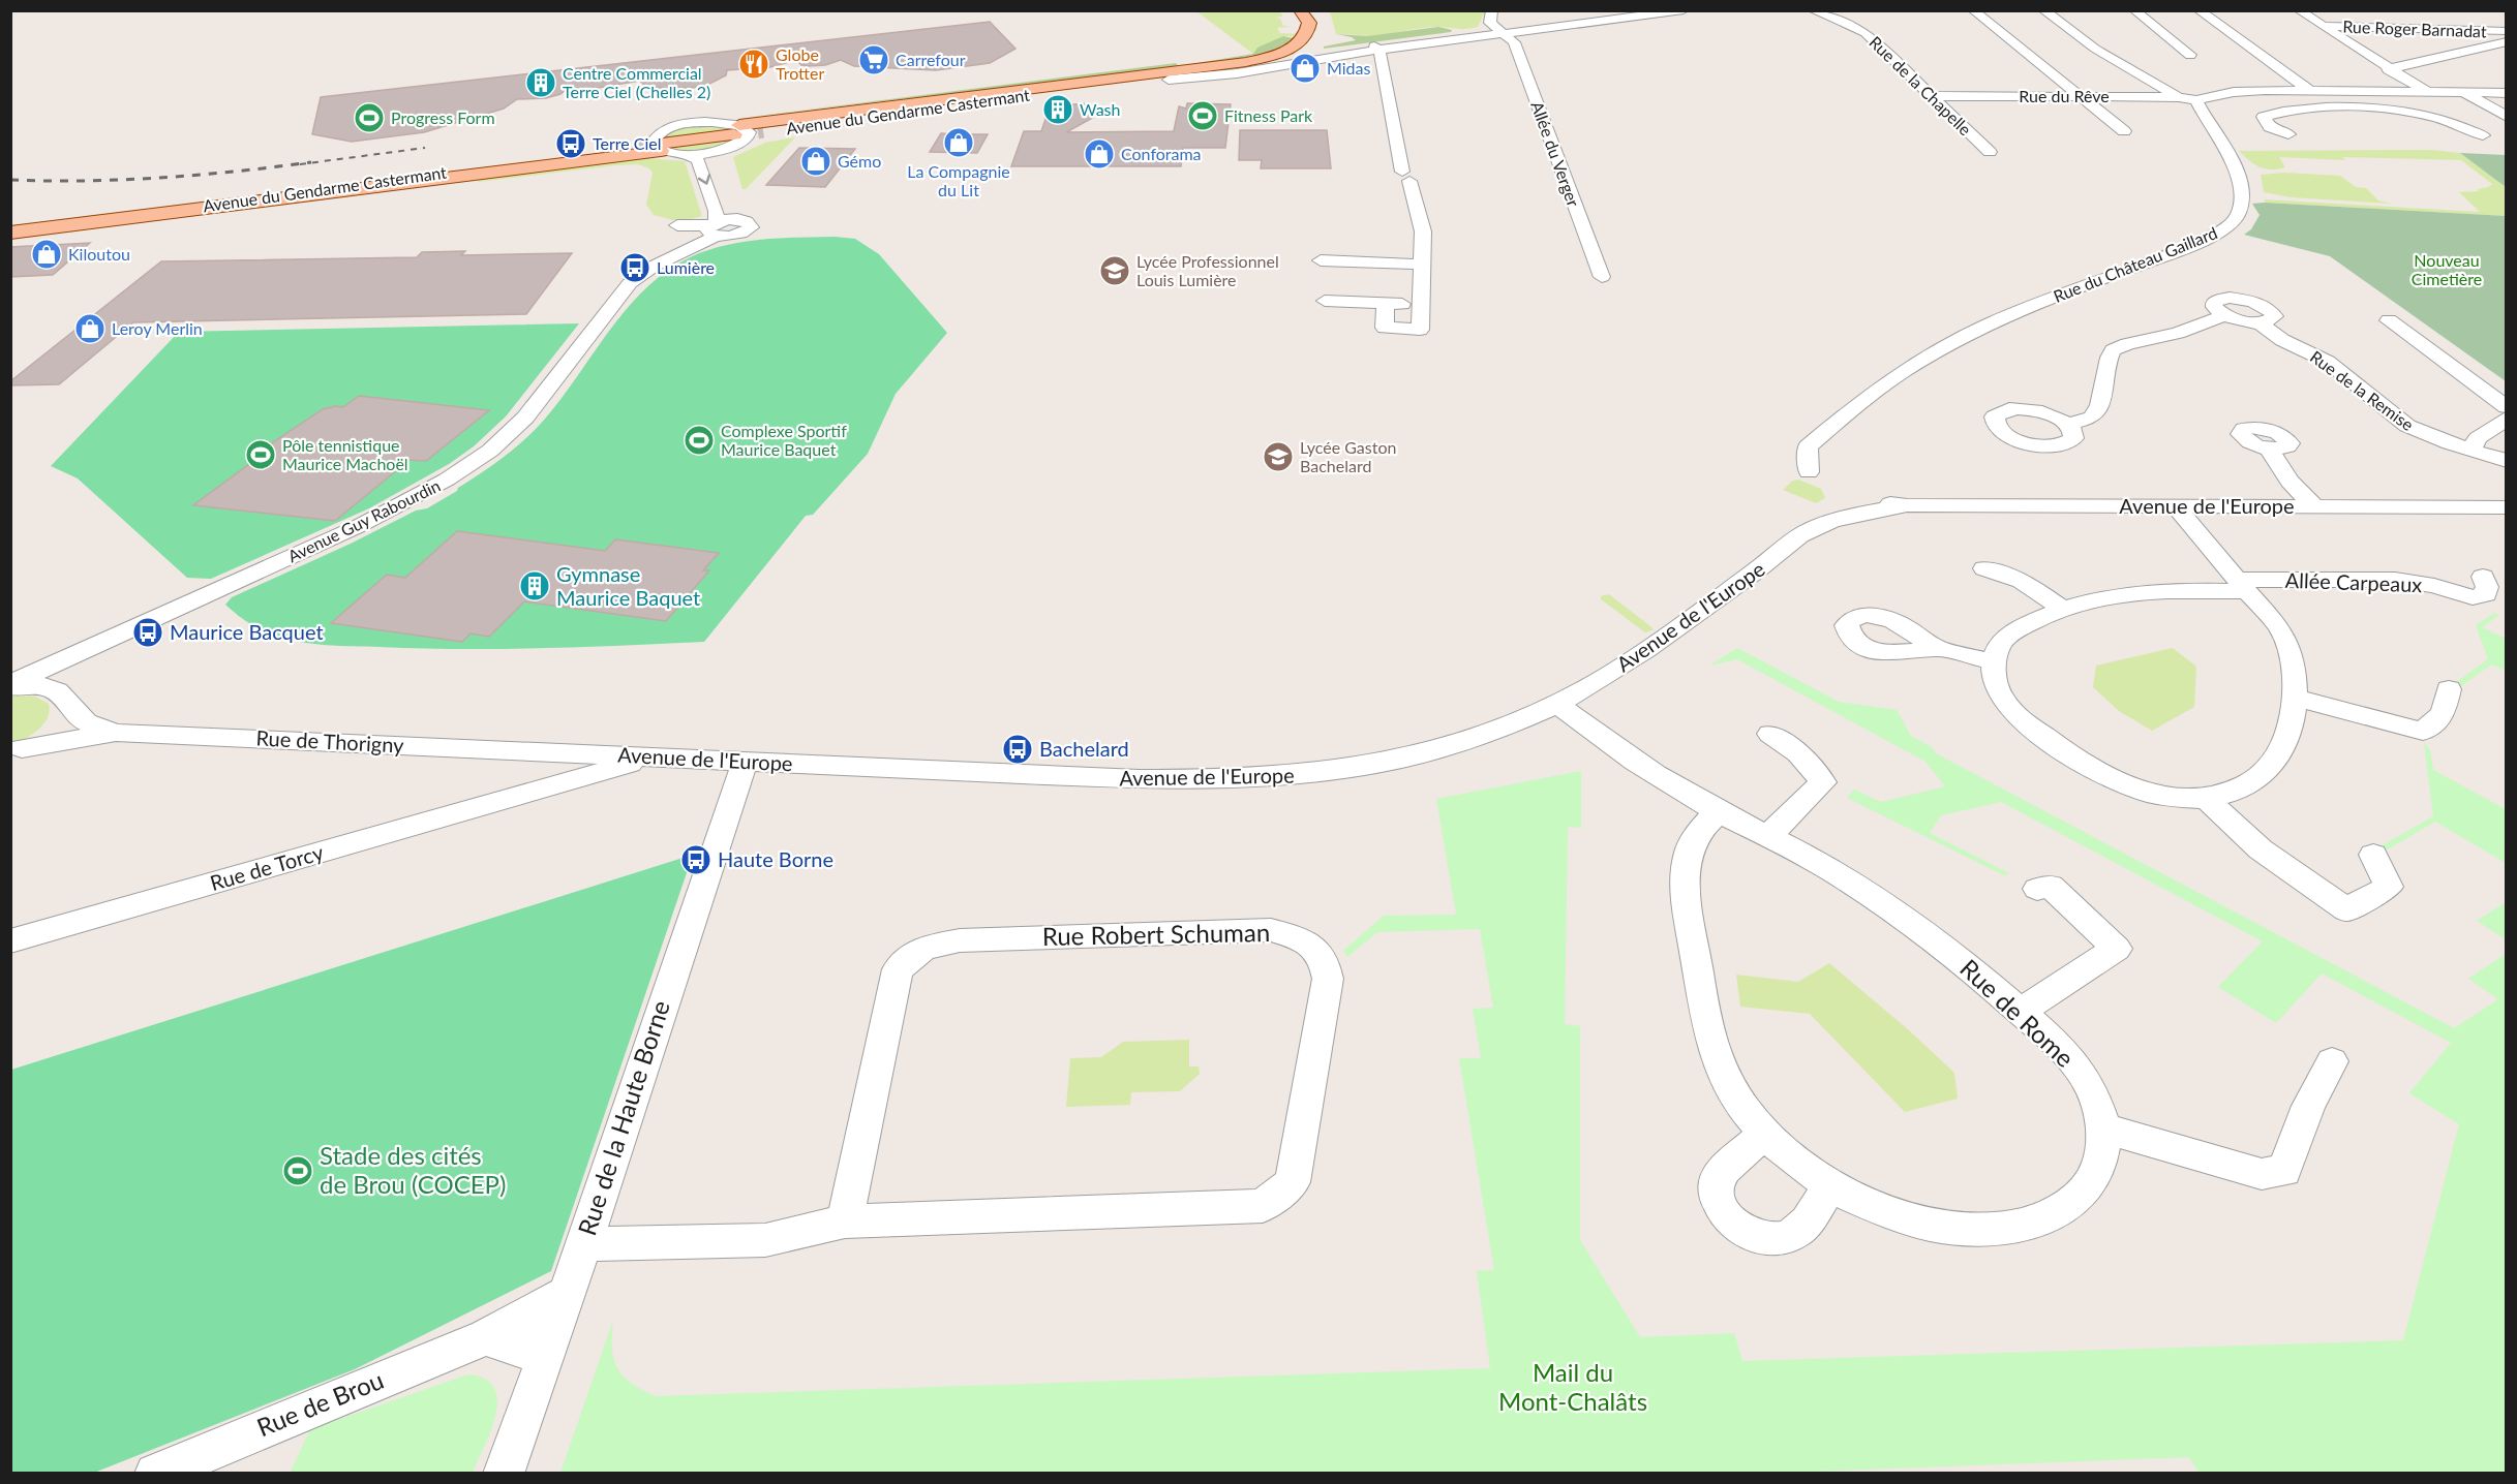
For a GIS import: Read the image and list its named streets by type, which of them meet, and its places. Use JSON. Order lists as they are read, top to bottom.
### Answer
{
  "streets": {
    "main road": ["Avenue du Gendarme Castermant"],
    "street": [
      "Rue Roger Barnadat",
      "Rue de la Chapelle",
      "Rue du Rêve",
      "Allée du Verger",
      "Rue du Château Gaillard",
      "Rue de la Remise",
      "Avenue de l'Europe",
      "Avenue Guy Rabourdin",
      "Allée Carpeaux",
      "Rue de Thorigny",
      "Rue de Torcy",
      "Rue Robert Schuman",
      "Rue de Rome",
      "Rue de la Haute Borne",
      "Rue de Brou"
    ]
  },
  "crossings": [
    ["Rue de la Chapelle", "Rue du Rêve"],
    ["Rue du Rêve", "Rue du Château Gaillard"],
    ["Avenue du Gendarme Castermant", "Allée du Verger"],
    ["Avenue de l'Europe", "Rue de Torcy"],
    ["Avenue de l'Europe", "Rue de Rome"],
    ["Avenue de l'Europe", "Rue de la Haute Borne"],
    ["Rue de Thorigny", "Rue de Torcy"],
    ["Rue Robert Schuman", "Rue de la Haute Borne"],
    ["Rue de la Haute Borne", "Rue de Brou"]
  ],
  "parks": ["Nouveau Cimetière", "Mail du Mont-Chalâts"],
  "places": {
    "supermarket": ["Carrefour"],
    "restaurant": ["Globe Trotter"],
    "shop": [
      "Midas",
      "La Compagnie du Lit",
      "Conforama",
      "Gémo",
      "Kiloutou",
      "Leroy Merlin"
    ],
    "building": ["Centre Commercial Terre Ciel (Chelles 2)", "Wash", "Gymnase Maurice Baquet"],
    "sports": [
      "Fitness Park",
      "Progress Form",
      "Complexe Sportif Maurice Baquet",
      "Pôle tennistique Maurice Machoël",
      "Stade des cités de Brou (COCEP)"
    ],
    "bus stop": [
      "Terre Ciel",
      "Lumière",
      "Maurice Bacquet",
      "Bachelard",
      "Haute Borne"
    ],
    "school or university": ["Lycée Professionnel Louis Lumière", "Lycée Gaston Bachelard"]
  }
}
